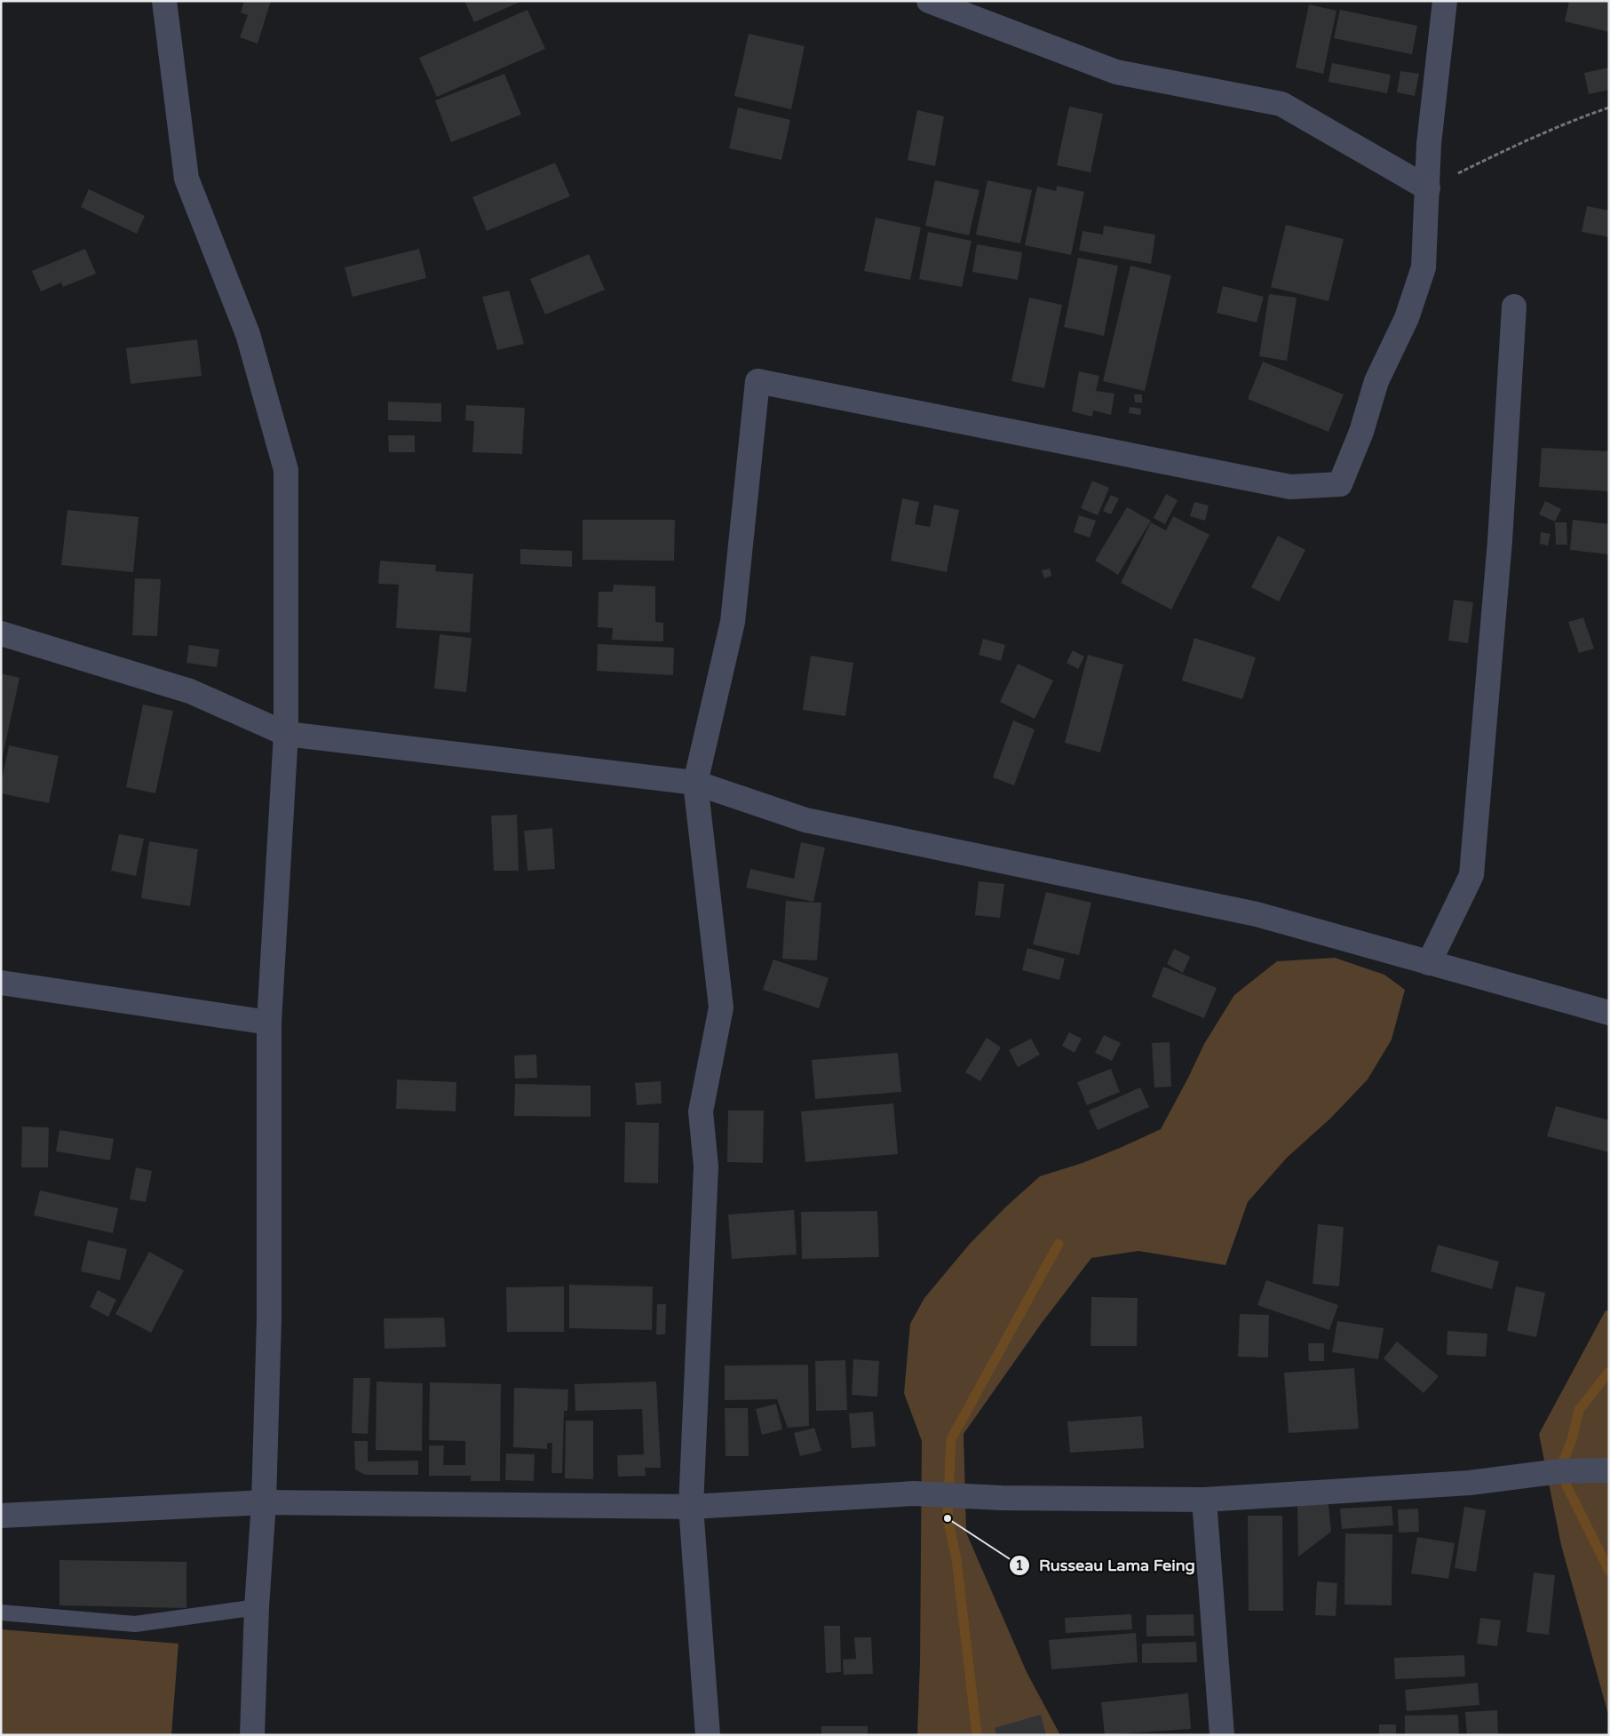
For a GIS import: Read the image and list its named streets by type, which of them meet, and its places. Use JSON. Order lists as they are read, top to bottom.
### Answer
{
  "places": ["Russeau Lama Feing"]
}
